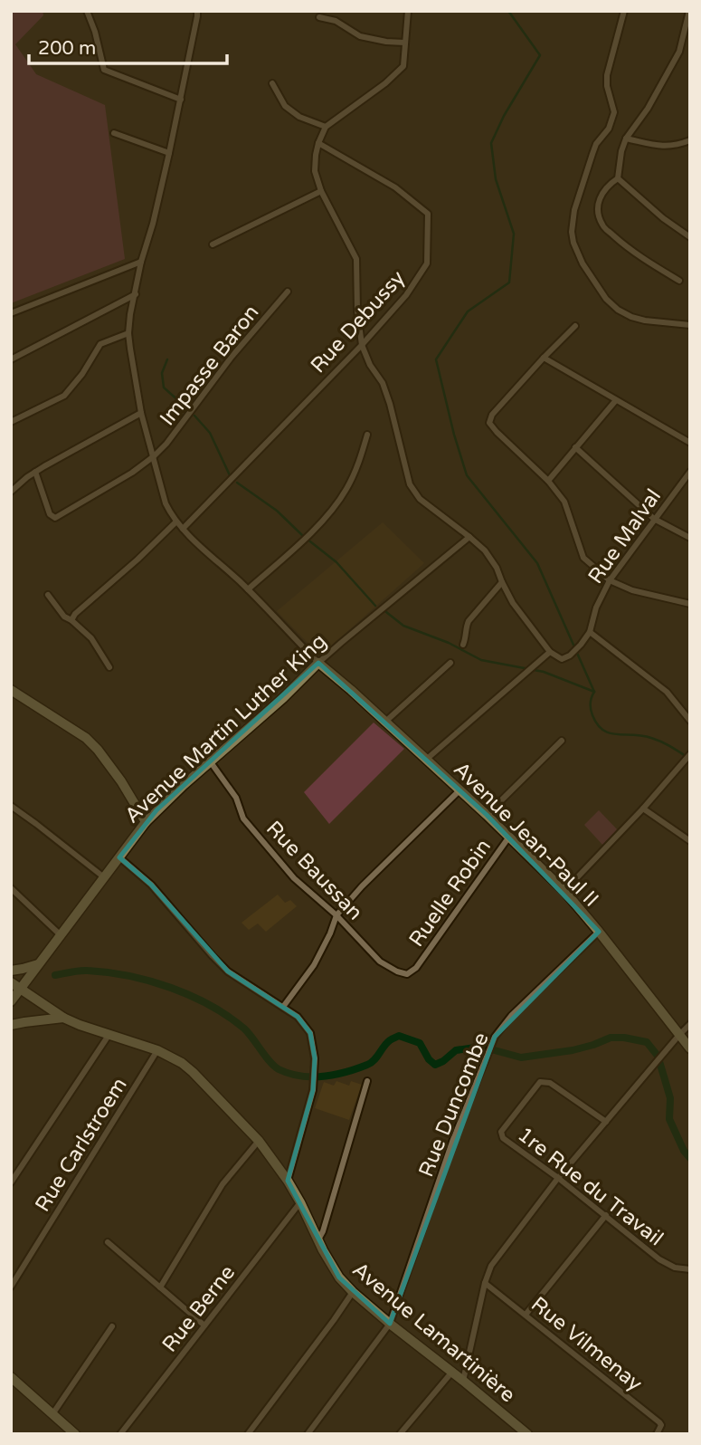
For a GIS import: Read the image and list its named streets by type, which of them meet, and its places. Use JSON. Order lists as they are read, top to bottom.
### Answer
{
  "streets": {
    "street": [
      "Rue Debussy",
      "Impasse Baron",
      "Rue Malval",
      "Avenue Martin Luther King",
      "Avenue Jean-Paul II",
      "Rue Baussan",
      "Ruelle Robin",
      "Rue Duncombe",
      "Rue Carlstroem",
      "1re Rue du Travail",
      "Rue Berne",
      "Avenue Lamartinière",
      "Rue Vilmenay"
    ]
  },
  "crossings": [
    ["Avenue Martin Luther King", "Avenue Jean-Paul II"],
    ["Avenue Martin Luther King", "Rue Baussan"],
    ["Avenue Martin Luther King", "Avenue Lamartinière"],
    ["Avenue Jean-Paul II", "Ruelle Robin"],
    ["Avenue Jean-Paul II", "Rue Duncombe"],
    ["Rue Baussan", "Ruelle Robin"],
    ["Rue Duncombe", "Avenue Lamartinière"],
    ["Rue Carlstroem", "Avenue Lamartinière"],
    ["Rue Berne", "Avenue Lamartinière"]
  ],
  "scale_bar": "200 m"
}
